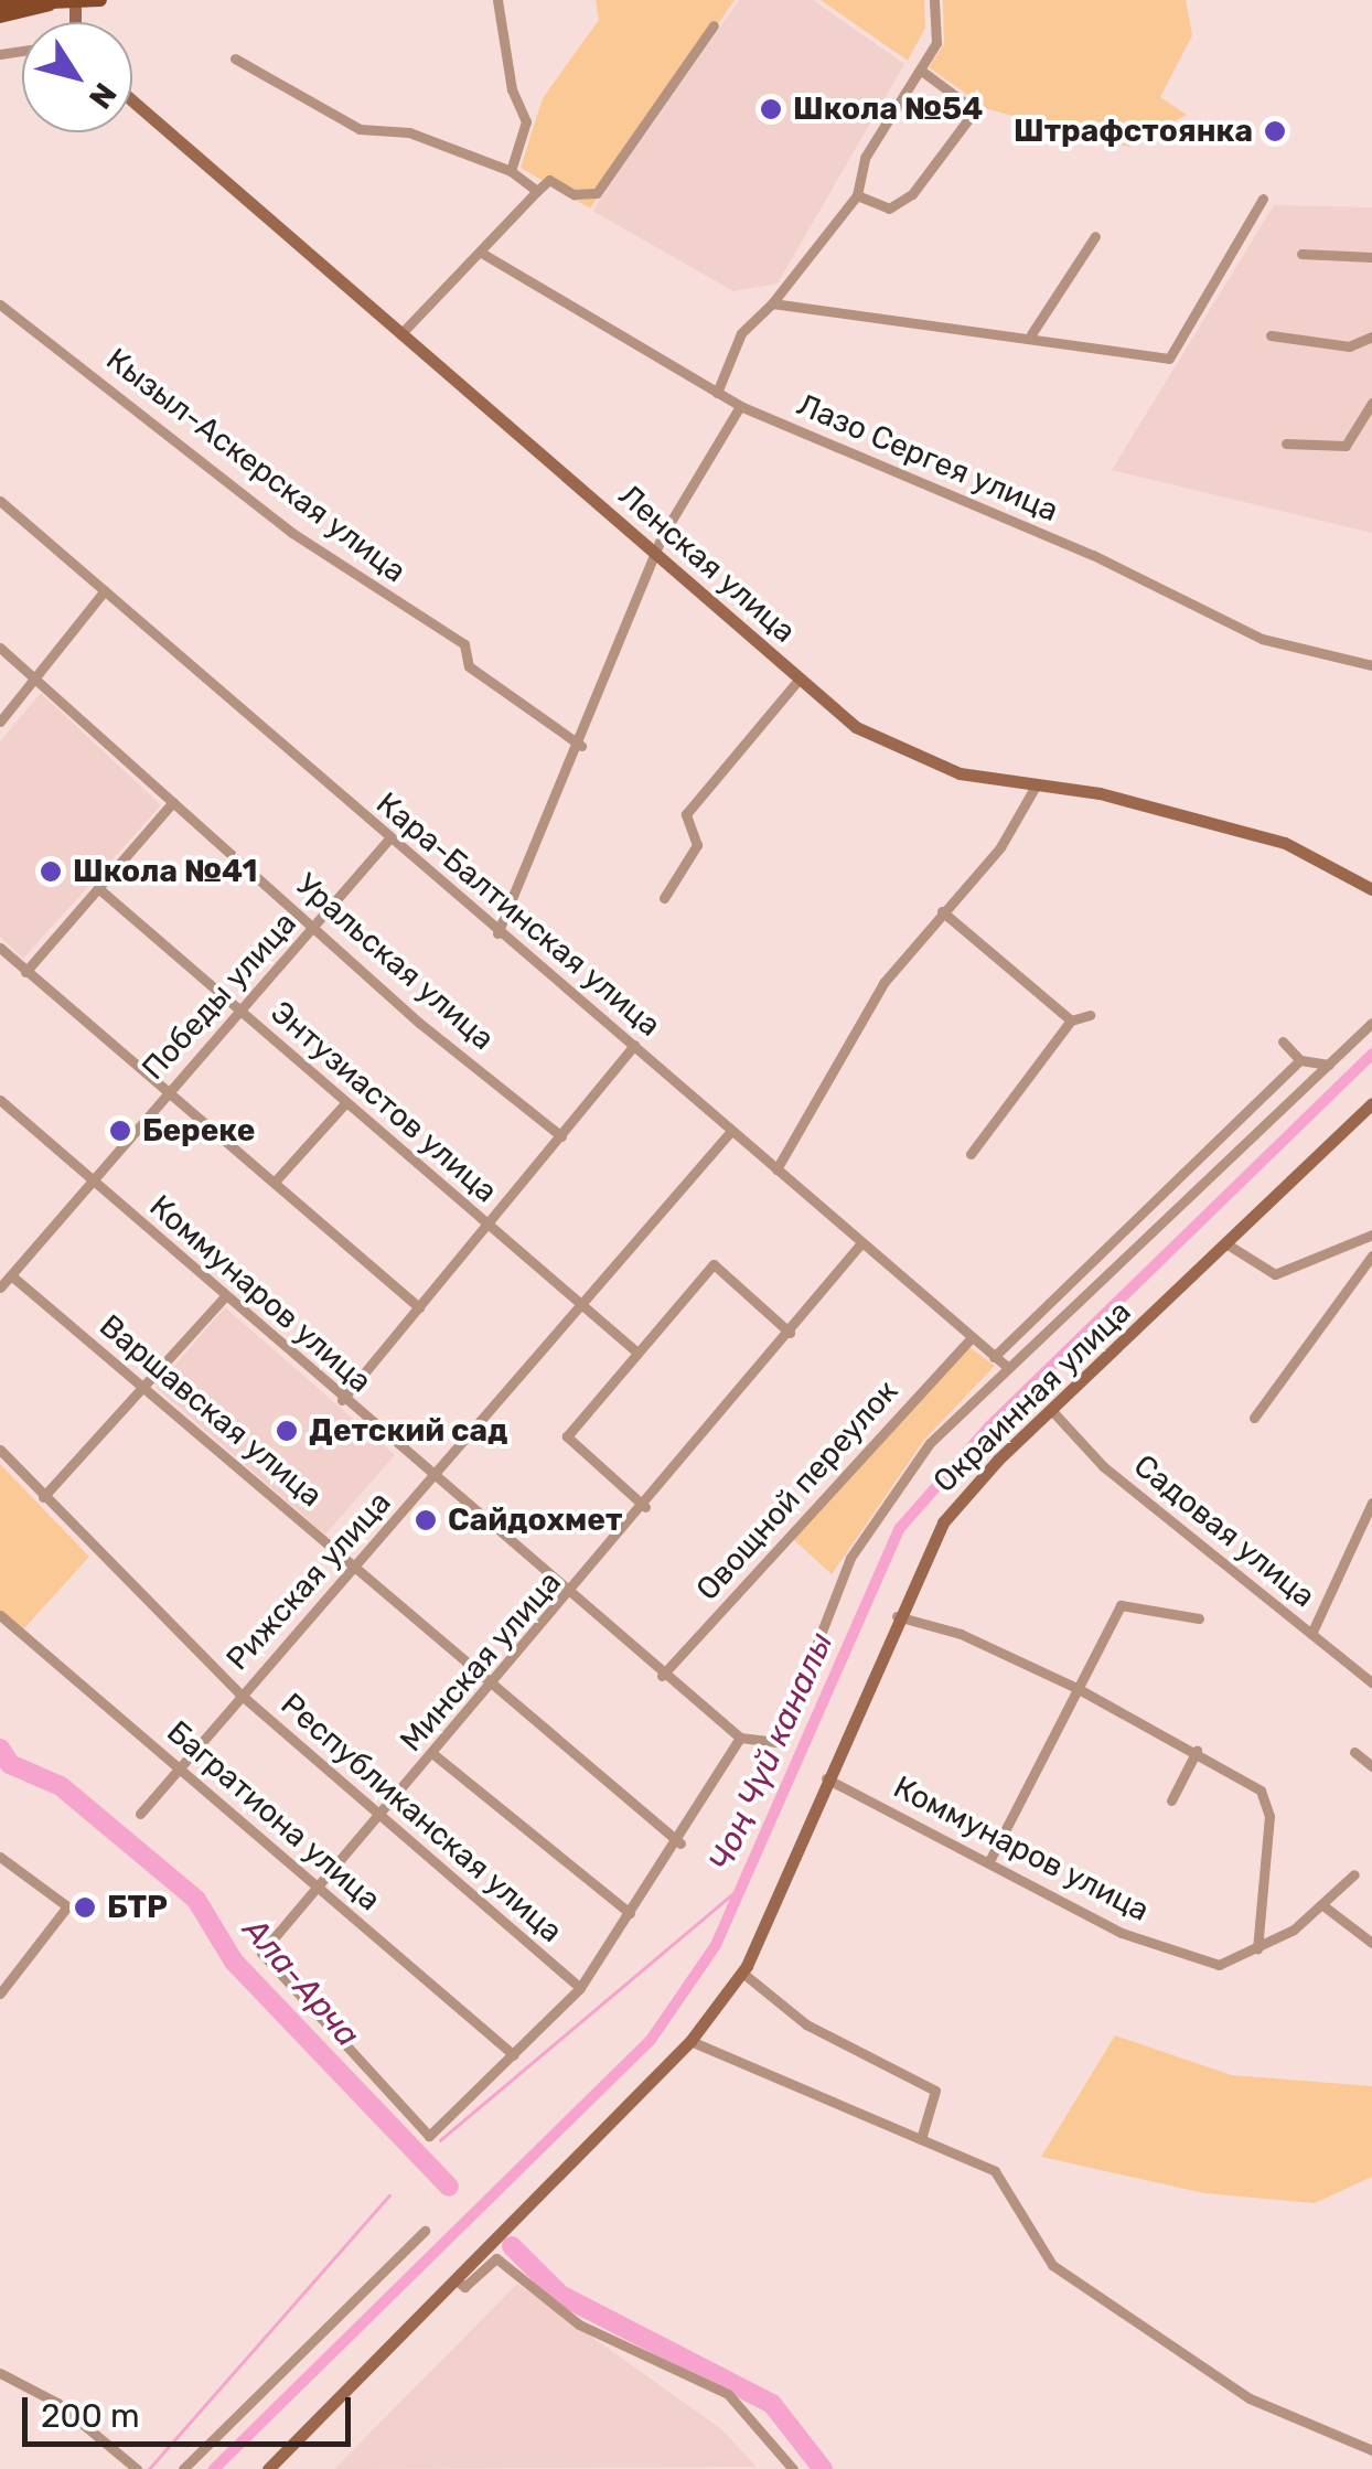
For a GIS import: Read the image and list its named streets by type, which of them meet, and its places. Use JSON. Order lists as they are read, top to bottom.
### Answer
{
  "streets": {
    "street": [
      "Лазо Сергея улица",
      "Кызыл-Аскерская улица",
      "Ленская улица",
      "Кара-Балтинская улица",
      "Уральская улица",
      "Победы улица",
      "Энтузиастов улица",
      "Коммунаров улица",
      "Окраинная улица",
      "Варшавская улица",
      "Овощной переулок",
      "Садовая улица",
      "Рижская улица",
      "Минская улица",
      "Багратиона улица",
      "Республиканская улица"
    ]
  },
  "crossings": [
    ["Кара-Балтинская улица", "Победы улица"],
    ["Кара-Балтинская улица", "Овощной переулок"],
    ["Кара-Балтинская улица", "Рижская улица"],
    ["Кара-Балтинская улица", "Минская улица"],
    ["Уральская улица", "Победы улица"],
    ["Победы улица", "Энтузиастов улица"],
    ["Победы улица", "Коммунаров улица"],
    ["Победы улица", "Варшавская улица"],
    ["Энтузиастов улица", "Рижская улица"],
    ["Коммунаров улица", "Окраинная улица"],
    ["Коммунаров улица", "Овощной переулок"],
    ["Коммунаров улица", "Рижская улица"],
    ["Коммунаров улица", "Минская улица"],
    ["Окраинная улица", "Садовая улица"],
    ["Варшавская улица", "Рижская улица"],
    ["Варшавская улица", "Минская улица"],
    ["Рижская улица", "Багратиона улица"],
    ["Рижская улица", "Республиканская улица"],
    ["Минская улица", "Багратиона улица"],
    ["Минская улица", "Республиканская улица"]
  ],
  "water": ["Чоң Чүй каналы", "Ала-Арча"],
  "places": [
    "Школа №54",
    "Штрафстоянка",
    "Школа №41",
    "Береке",
    "Детский сад",
    "Сайдохмет",
    "БТР"
  ],
  "scale_bar": "200 m",
  "north": "bottom right"
}
